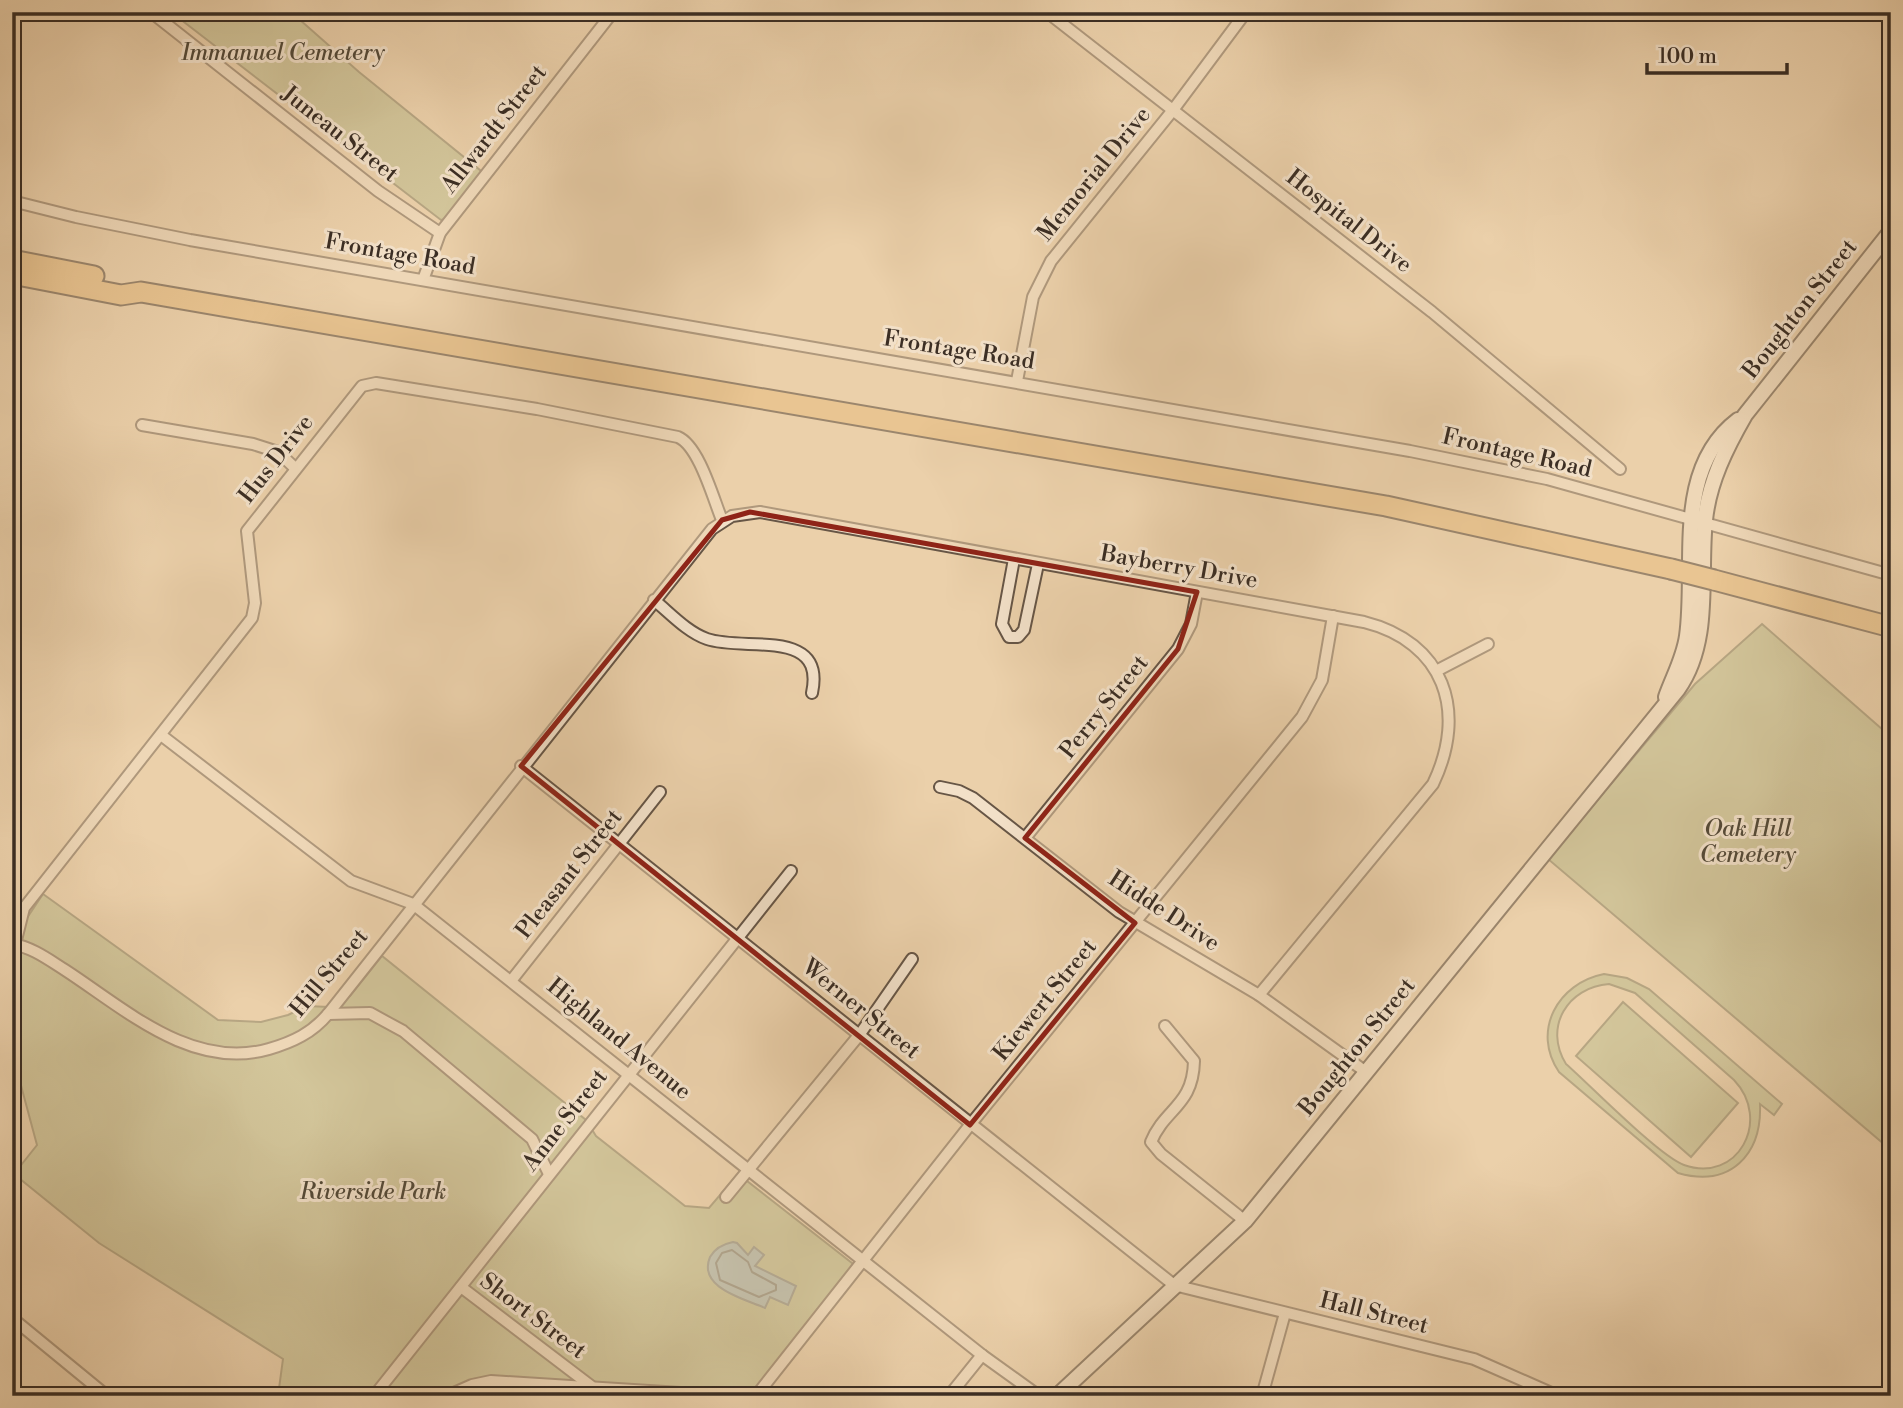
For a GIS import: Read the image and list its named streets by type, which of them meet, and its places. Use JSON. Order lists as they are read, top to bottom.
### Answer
{
  "streets": {
    "street": [
      "Allwardt Street",
      "Juneau Street",
      "Memorial Drive",
      "Hospital Drive",
      "Frontage Road",
      "Boughton Street",
      "Hus Drive",
      "Bayberry Drive",
      "Perry Street",
      "Pleasant Street",
      "Hidde Drive",
      "Hill Street",
      "Kiewert Street",
      "Werner Street",
      "Highland Avenue",
      "Anne Street",
      "Hall Street",
      "Short Street"
    ]
  },
  "crossings": [
    ["Allwardt Street", "Juneau Street"],
    ["Allwardt Street", "Frontage Road"],
    ["Memorial Drive", "Hospital Drive"],
    ["Memorial Drive", "Frontage Road"],
    ["Frontage Road", "Boughton Street"],
    ["Boughton Street", "Hidde Drive"],
    ["Boughton Street", "Werner Street"],
    ["Boughton Street", "Hall Street"],
    ["Hus Drive", "Bayberry Drive"],
    ["Hus Drive", "Hill Street"],
    ["Hus Drive", "Highland Avenue"],
    ["Bayberry Drive", "Perry Street"],
    ["Bayberry Drive", "Kiewert Street"],
    ["Perry Street", "Hidde Drive"],
    ["Pleasant Street", "Werner Street"],
    ["Pleasant Street", "Highland Avenue"],
    ["Hidde Drive", "Kiewert Street"],
    ["Hill Street", "Werner Street"],
    ["Hill Street", "Highland Avenue"],
    ["Kiewert Street", "Werner Street"],
    ["Kiewert Street", "Highland Avenue"],
    ["Werner Street", "Anne Street"],
    ["Werner Street", "Hall Street"],
    ["Highland Avenue", "Anne Street"],
    ["Anne Street", "Short Street"]
  ],
  "parks": ["Immanuel Cemetery", "Oak Hill Cemetery", "Riverside Park"],
  "scale_bar": "100 m"
}
